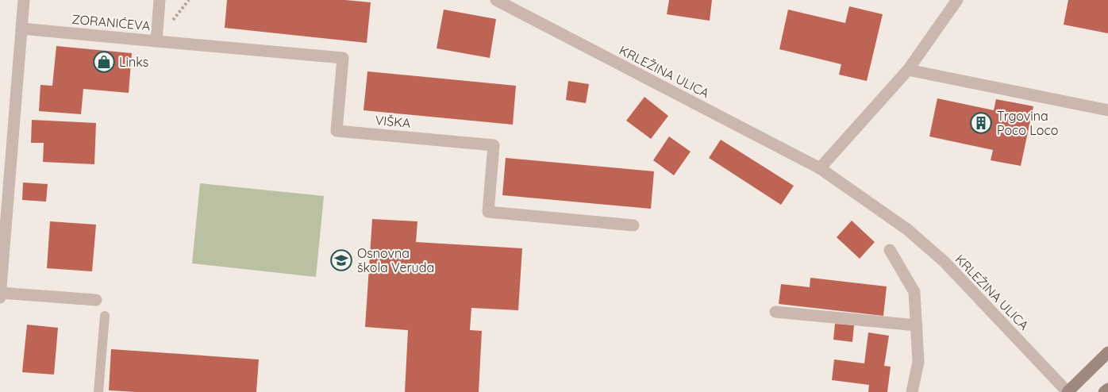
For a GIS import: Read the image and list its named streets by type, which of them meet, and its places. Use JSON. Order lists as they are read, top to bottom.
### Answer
{
  "streets": {
    "street": ["ZORANIĆEVA", "KRLEŽINA ULICA", "VIŠKA"]
  },
  "crossings": [
    ["ZORANIĆEVA", "VIŠKA"]
  ],
  "places": {
    "shop": ["Links"],
    "building": ["Trgovina Poco Loco"],
    "school or university": ["Osnovna škola Veruda"]
  }
}
